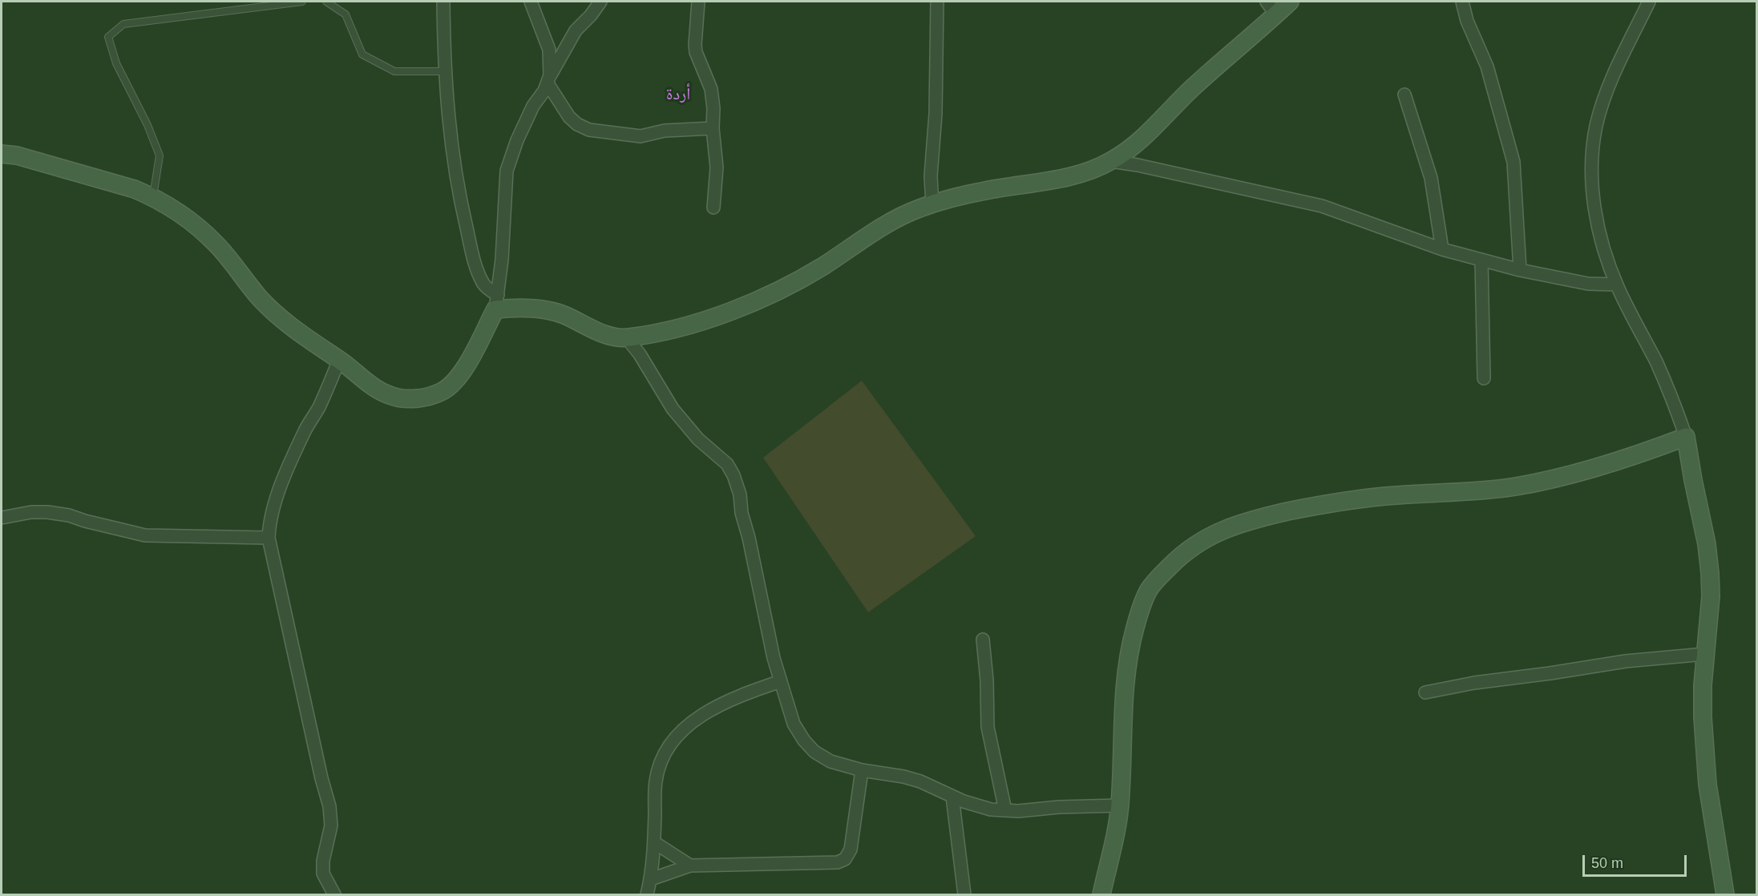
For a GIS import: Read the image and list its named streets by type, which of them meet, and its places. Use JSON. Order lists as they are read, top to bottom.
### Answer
{
  "districts": ["أردة"],
  "scale_bar": "50 m"
}
